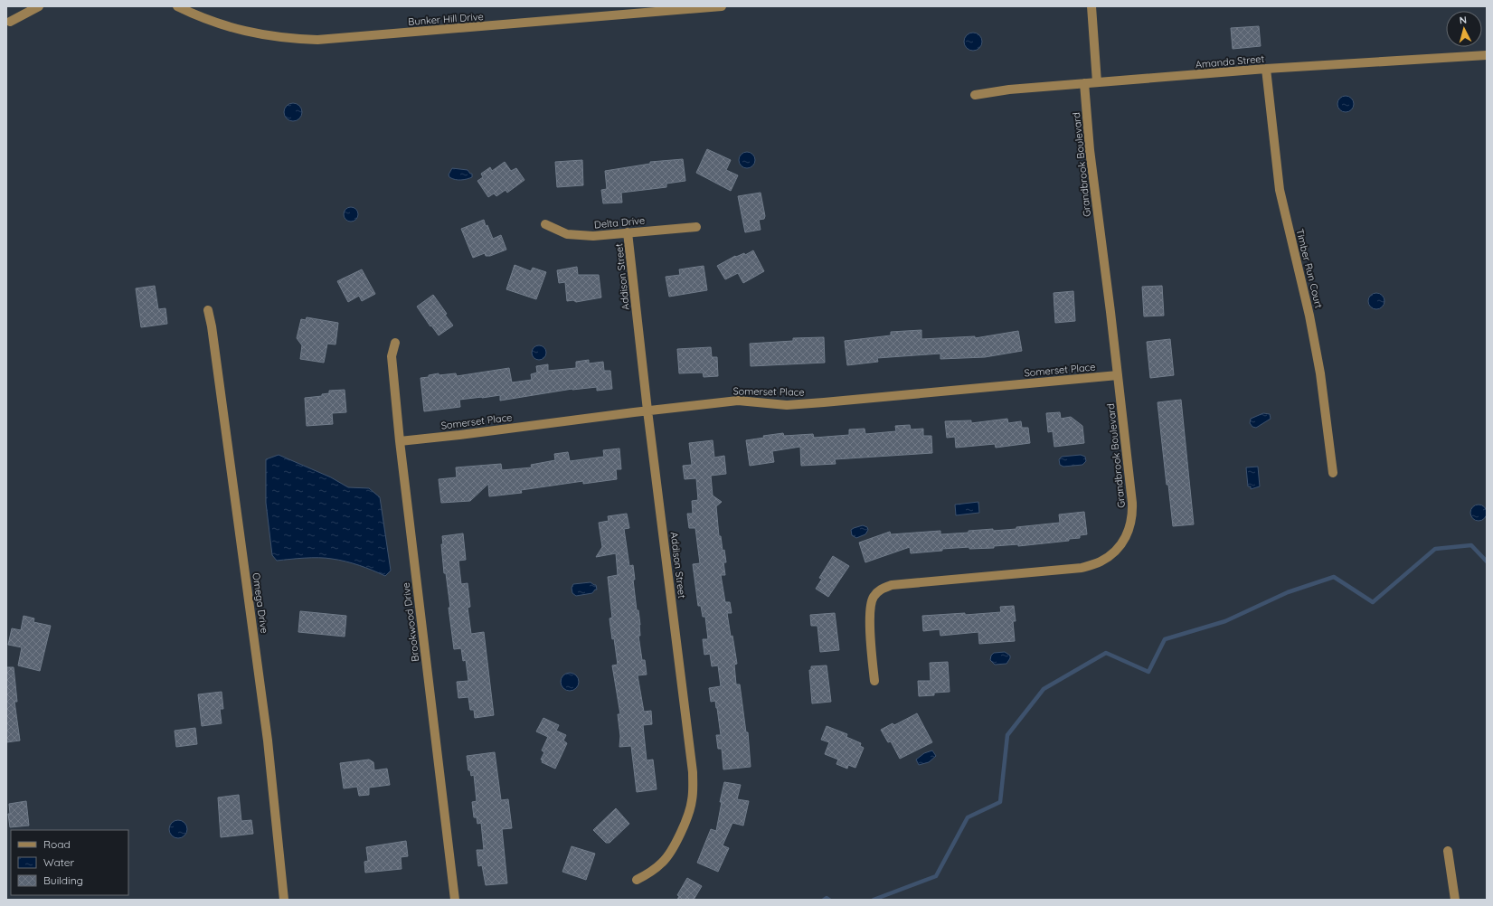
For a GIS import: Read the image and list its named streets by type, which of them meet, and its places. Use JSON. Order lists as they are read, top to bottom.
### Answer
{
  "streets": {
    "street": [
      "Bunker Hill Drive",
      "Amanda Street",
      "Grandbrook Boulevard",
      "Delta Drive",
      "Timber Run Court",
      "Addison Street",
      "Somerset Place",
      "Omega Drive",
      "Brookwood Drive"
    ]
  },
  "crossings": [
    ["Amanda Street", "Grandbrook Boulevard"],
    ["Amanda Street", "Timber Run Court"],
    ["Grandbrook Boulevard", "Somerset Place"],
    ["Delta Drive", "Addison Street"],
    ["Addison Street", "Somerset Place"],
    ["Somerset Place", "Brookwood Drive"]
  ],
  "legend": ["Road", "Water", "Building"],
  "north": "top"
}
